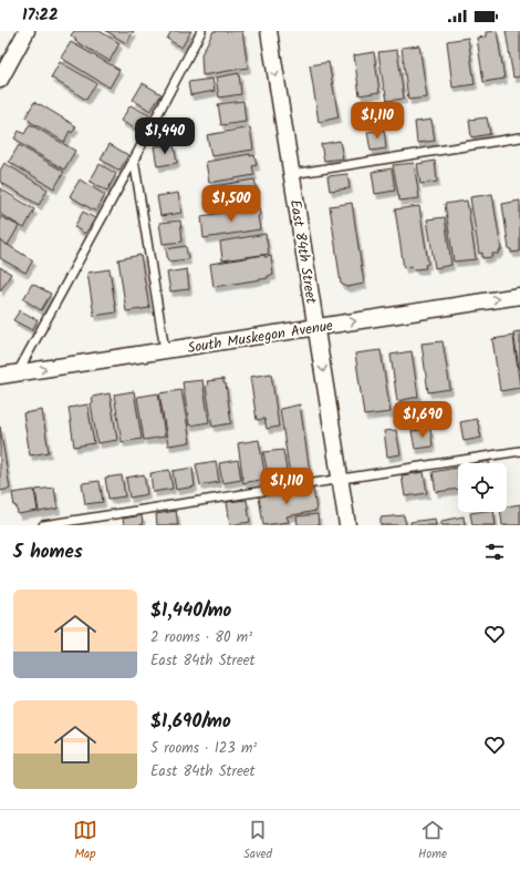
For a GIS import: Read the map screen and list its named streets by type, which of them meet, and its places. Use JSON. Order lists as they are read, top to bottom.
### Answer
{
  "streets": {
    "street": ["East 84th Street", "South Muskegon Avenue"]
  },
  "crossings": [
    ["East 84th Street", "South Muskegon Avenue"]
  ],
  "one_way": ["East 84th Street", "South Muskegon Avenue"],
  "page": {
    "status": "17:22",
    "price": [
      "$1,110",
      "$1,440",
      "$1,500",
      "$1,690",
      "$1,110"
    ],
    "heading": "5 homes",
    "list": [
      {
        "name": "$1,440/mo",
        "note": "2 rooms · 80 m² · East 84th Street"
      },
      {
        "name": "$1,690/mo",
        "note": "5 rooms · 123 m² · East 84th Street"
      }
    ],
    "tabs": ["Map", "Saved", "Home"]
  }
}
